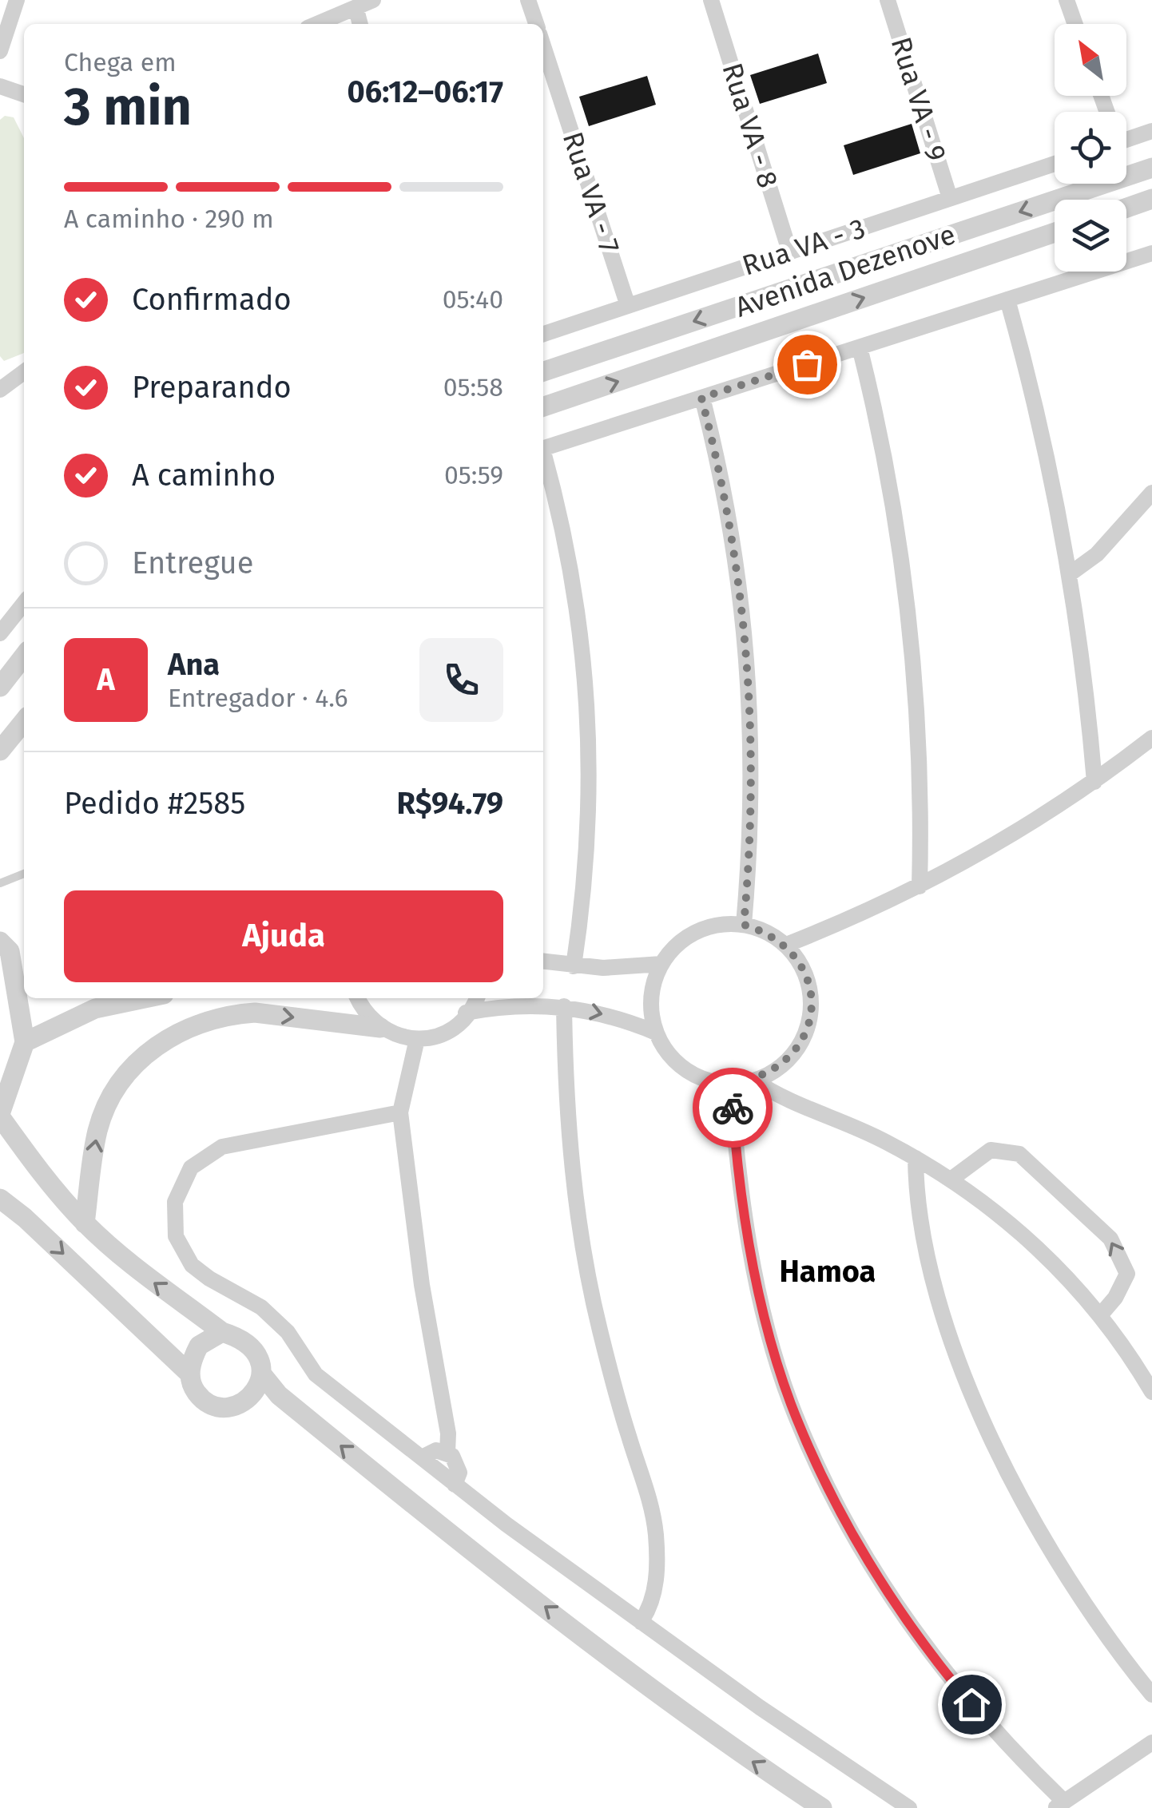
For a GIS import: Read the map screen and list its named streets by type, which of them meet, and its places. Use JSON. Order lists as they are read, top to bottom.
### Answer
{
  "streets": {
    "street": [
      "Rua VA - 9",
      "Rua VA - 8",
      "Rua VA - 7",
      "Rua VA - 3",
      "Avenida Dezenove"
    ]
  },
  "crossings": [
    ["Rua VA - 9", "Rua VA - 3"],
    ["Rua VA - 8", "Rua VA - 3"],
    ["Rua VA - 7", "Rua VA - 3"]
  ],
  "districts": ["Hamoa"],
  "north": "top left",
  "page": {
    "heading": ["3 min", "Chega em", "06:12–06:17"],
    "panel": [
      "Ana",
      "Entregador · 4.6",
      "Pedido #2585",
      "R$94.79"
    ],
    "bar": "A caminho · 290 m",
    "list": [
      ["Confirmado", "05:40"],
      ["Preparando", "05:58"],
      ["A caminho", "05:59"],
      "Entregue"
    ],
    "round": "A",
    "buttons": "Ajuda"
  }
}
